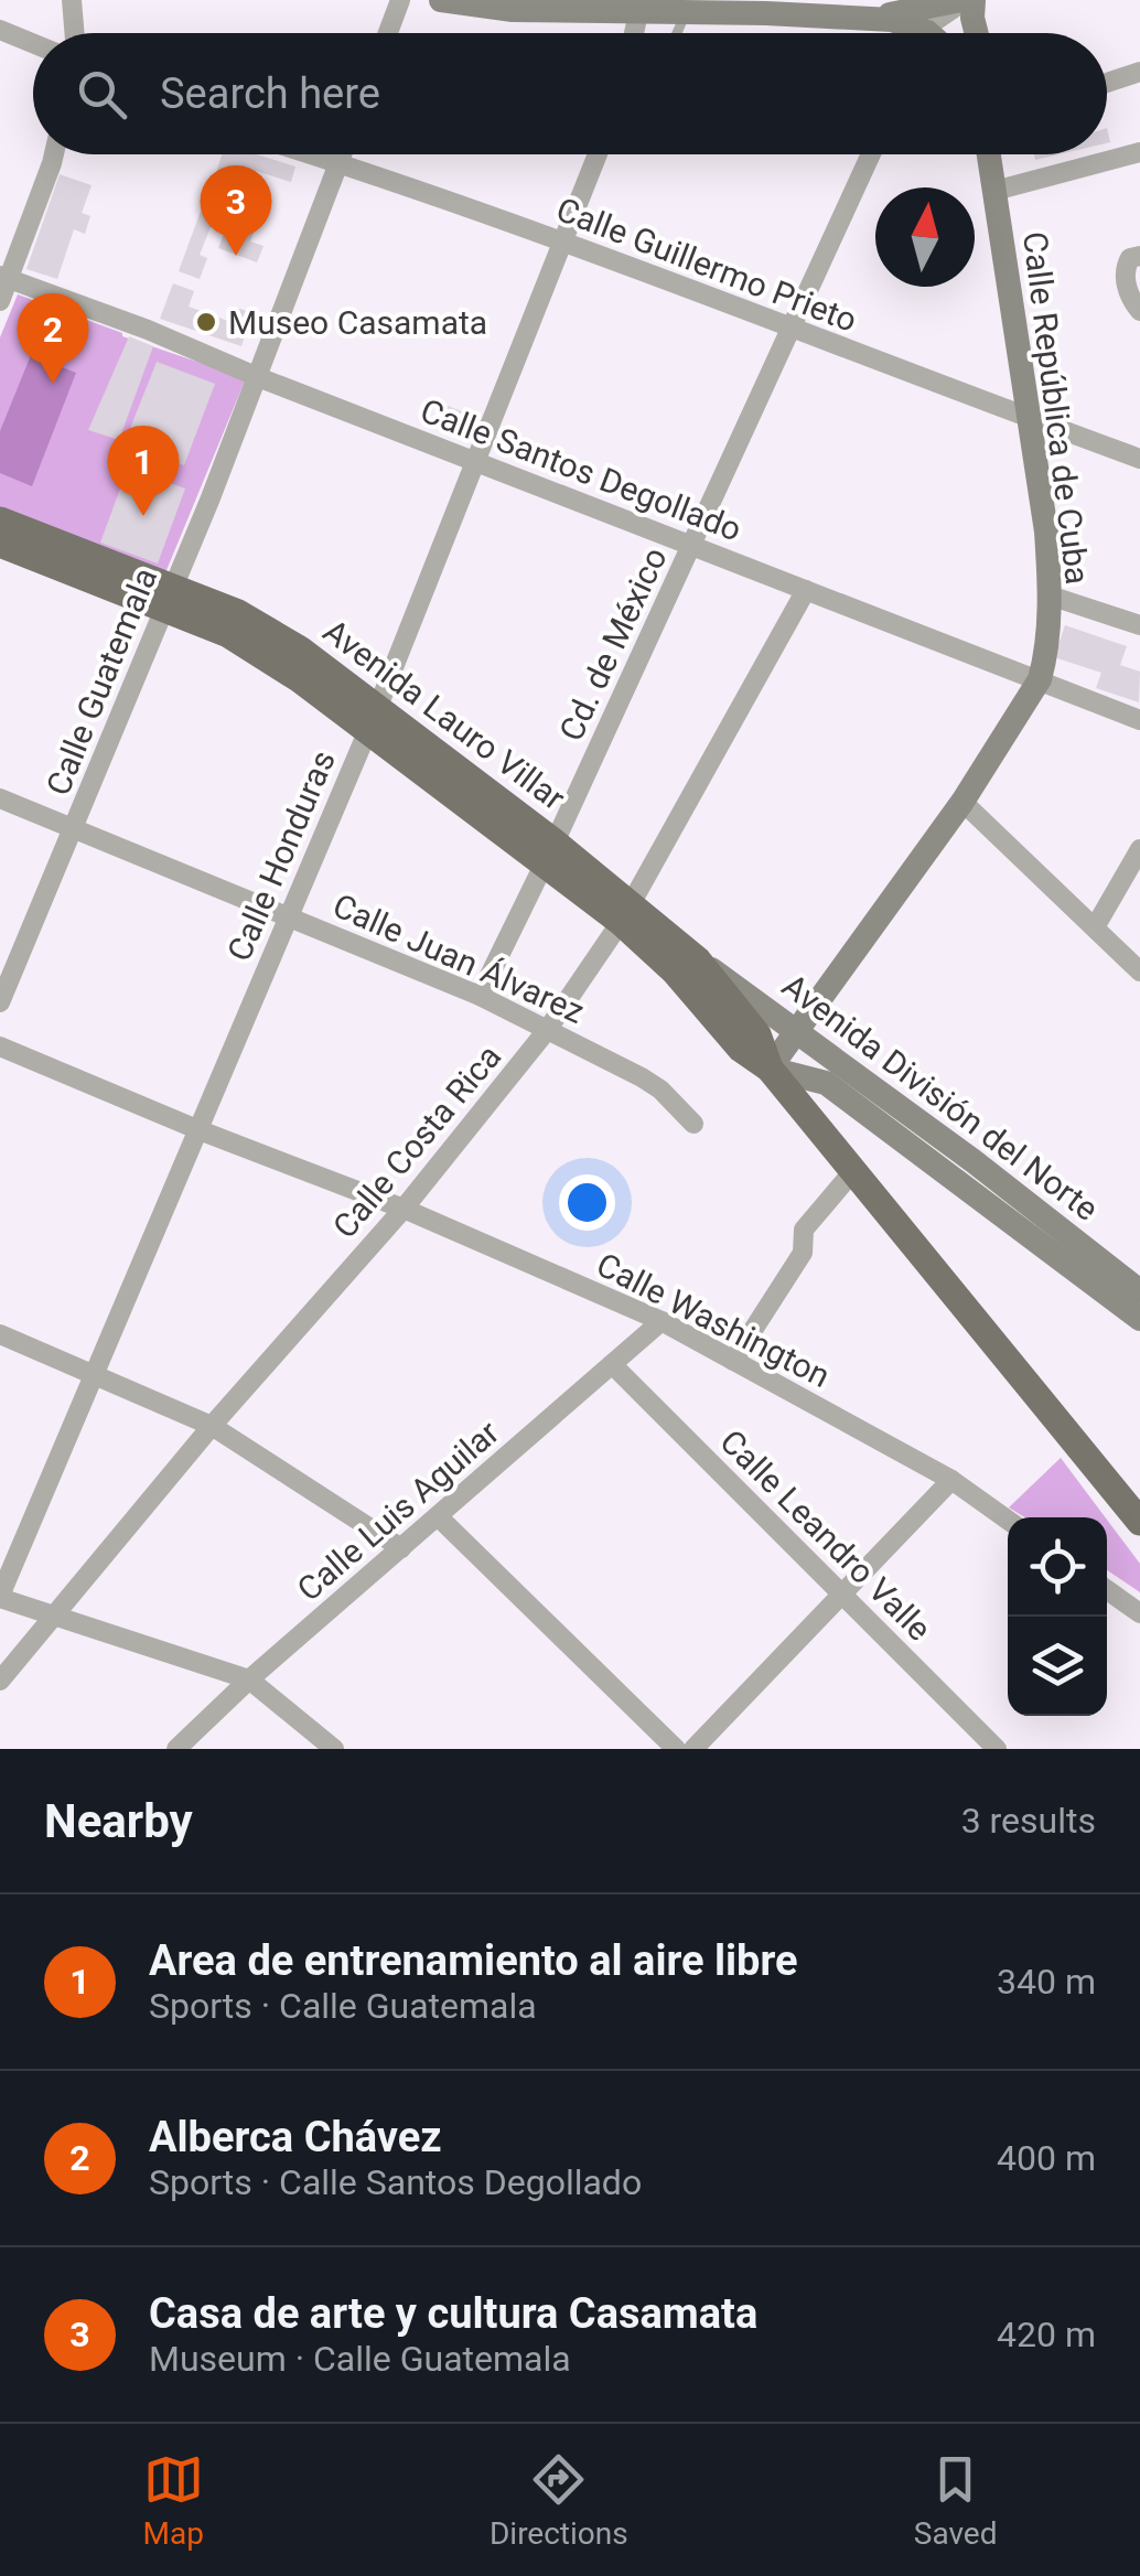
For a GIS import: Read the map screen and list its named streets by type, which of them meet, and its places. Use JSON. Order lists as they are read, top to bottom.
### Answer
{
  "streets": {
    "main road": ["Avenida Lauro Villar"],
    "street": [
      "Calle Guillermo Prieto",
      "Calle República de Cuba",
      "Calle Santos Degollado",
      "Cd. de México",
      "Calle Guatemala",
      "Calle Honduras",
      "Calle Juan Álvarez",
      "Avenida División del Norte",
      "Calle Costa Rica",
      "Calle Washington",
      "Calle Luis Aguilar",
      "Calle Leandro Valle"
    ]
  },
  "crossings": [
    ["Calle Guillermo Prieto", "Calle República de Cuba"],
    ["Calle Guillermo Prieto", "Cd. de México"],
    ["Calle Guillermo Prieto", "Calle Guatemala"],
    ["Calle Guillermo Prieto", "Calle Honduras"],
    ["Calle República de Cuba", "Calle Santos Degollado"],
    ["Calle República de Cuba", "Avenida Lauro Villar"],
    ["Calle República de Cuba", "Avenida División del Norte"],
    ["Calle Santos Degollado", "Cd. de México"],
    ["Calle Santos Degollado", "Calle Guatemala"],
    ["Calle Santos Degollado", "Calle Honduras"],
    ["Calle Santos Degollado", "Calle Costa Rica"],
    ["Cd. de México", "Avenida Lauro Villar"],
    ["Cd. de México", "Calle Juan Álvarez"],
    ["Calle Guatemala", "Avenida Lauro Villar"],
    ["Calle Guatemala", "Calle Juan Álvarez"],
    ["Avenida Lauro Villar", "Calle Honduras"],
    ["Avenida Lauro Villar", "Avenida División del Norte"],
    ["Avenida Lauro Villar", "Calle Costa Rica"],
    ["Calle Honduras", "Calle Juan Álvarez"],
    ["Calle Honduras", "Calle Washington"],
    ["Calle Juan Álvarez", "Calle Costa Rica"],
    ["Calle Costa Rica", "Calle Washington"],
    ["Calle Washington", "Calle Luis Aguilar"],
    ["Calle Luis Aguilar", "Calle Leandro Valle"]
  ],
  "places": ["Museo Casamata"],
  "north": "top",
  "page": {
    "search": "Search here",
    "pins": ["3", "2", "1"],
    "heading": ["Nearby", "3 results"],
    "list": [
      {
        "mark": "1",
        "name": "Area de entrenamiento al aire libre",
        "note": "Sports · Calle Guatemala",
        "value": "340 m"
      },
      {
        "mark": "2",
        "name": "Alberca Chávez",
        "note": "Sports · Calle Santos Degollado",
        "value": "400 m"
      },
      {
        "mark": "3",
        "name": "Casa de arte y cultura Casamata",
        "note": "Museum · Calle Guatemala",
        "value": "420 m"
      }
    ],
    "nav": ["Map", "Directions", "Saved"]
  }
}
